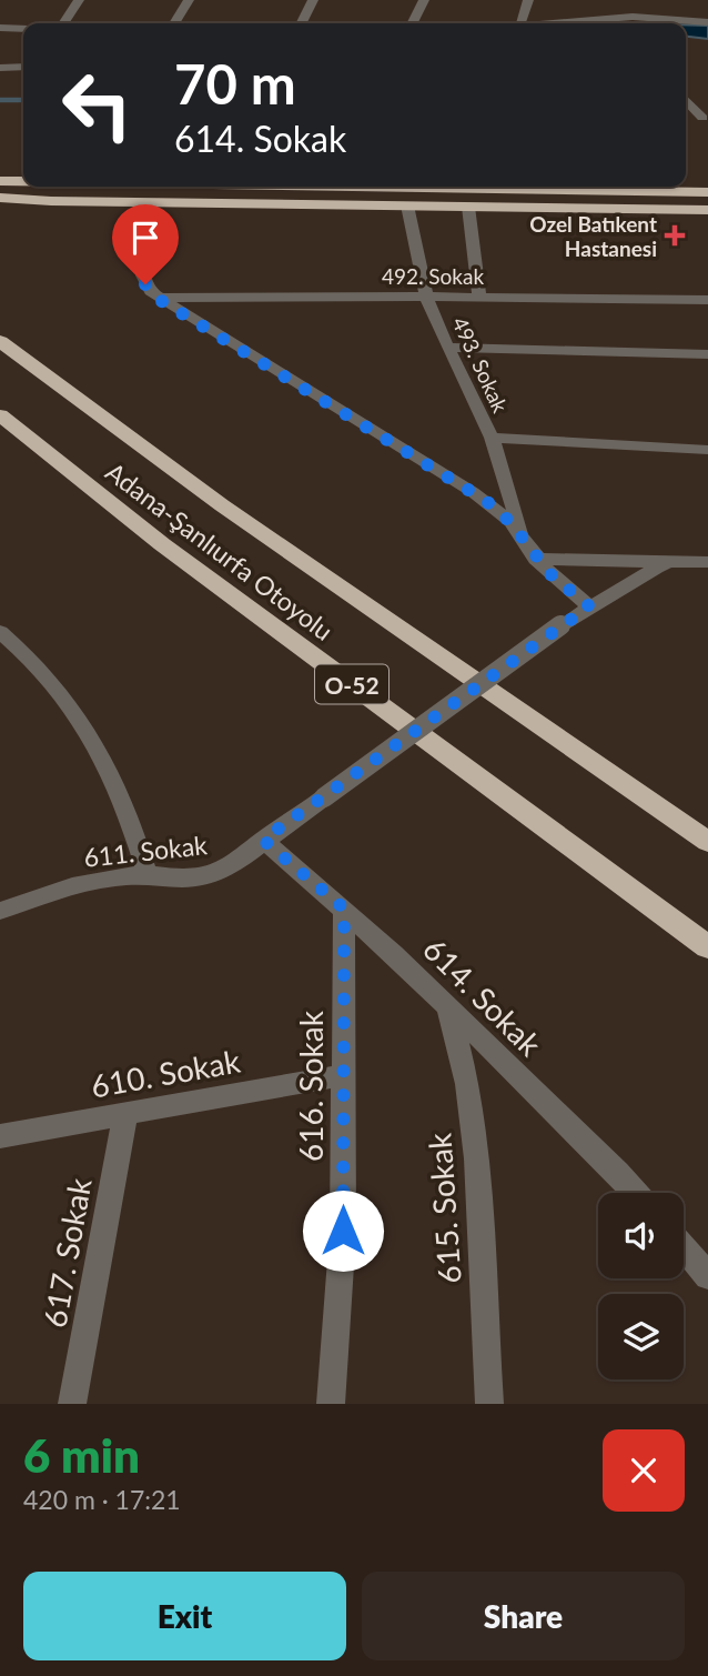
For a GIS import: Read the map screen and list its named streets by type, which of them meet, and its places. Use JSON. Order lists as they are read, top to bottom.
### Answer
{
  "streets": {
    "highway": ["Adana-Şanlıurfa Otoyolu", "O-52"],
    "street": [
      "492. Sokak",
      "493. Sokak",
      "611. Sokak",
      "614. Sokak",
      "610. Sokak",
      "616. Sokak",
      "615. Sokak",
      "617. Sokak"
    ]
  },
  "crossings": [
    ["492. Sokak", "493. Sokak"],
    ["611. Sokak", "614. Sokak"],
    ["614. Sokak", "616. Sokak"],
    ["614. Sokak", "615. Sokak"],
    ["610. Sokak", "616. Sokak"],
    ["610. Sokak", "617. Sokak"]
  ],
  "places": {
    "health": ["Ozel Batıkent Hastanesi"]
  },
  "page": {
    "turn": ["70 m", "614. Sokak"],
    "heading": ["6 min", "420 m · 17:21"],
    "buttons": ["Exit", "Share"]
  }
}
